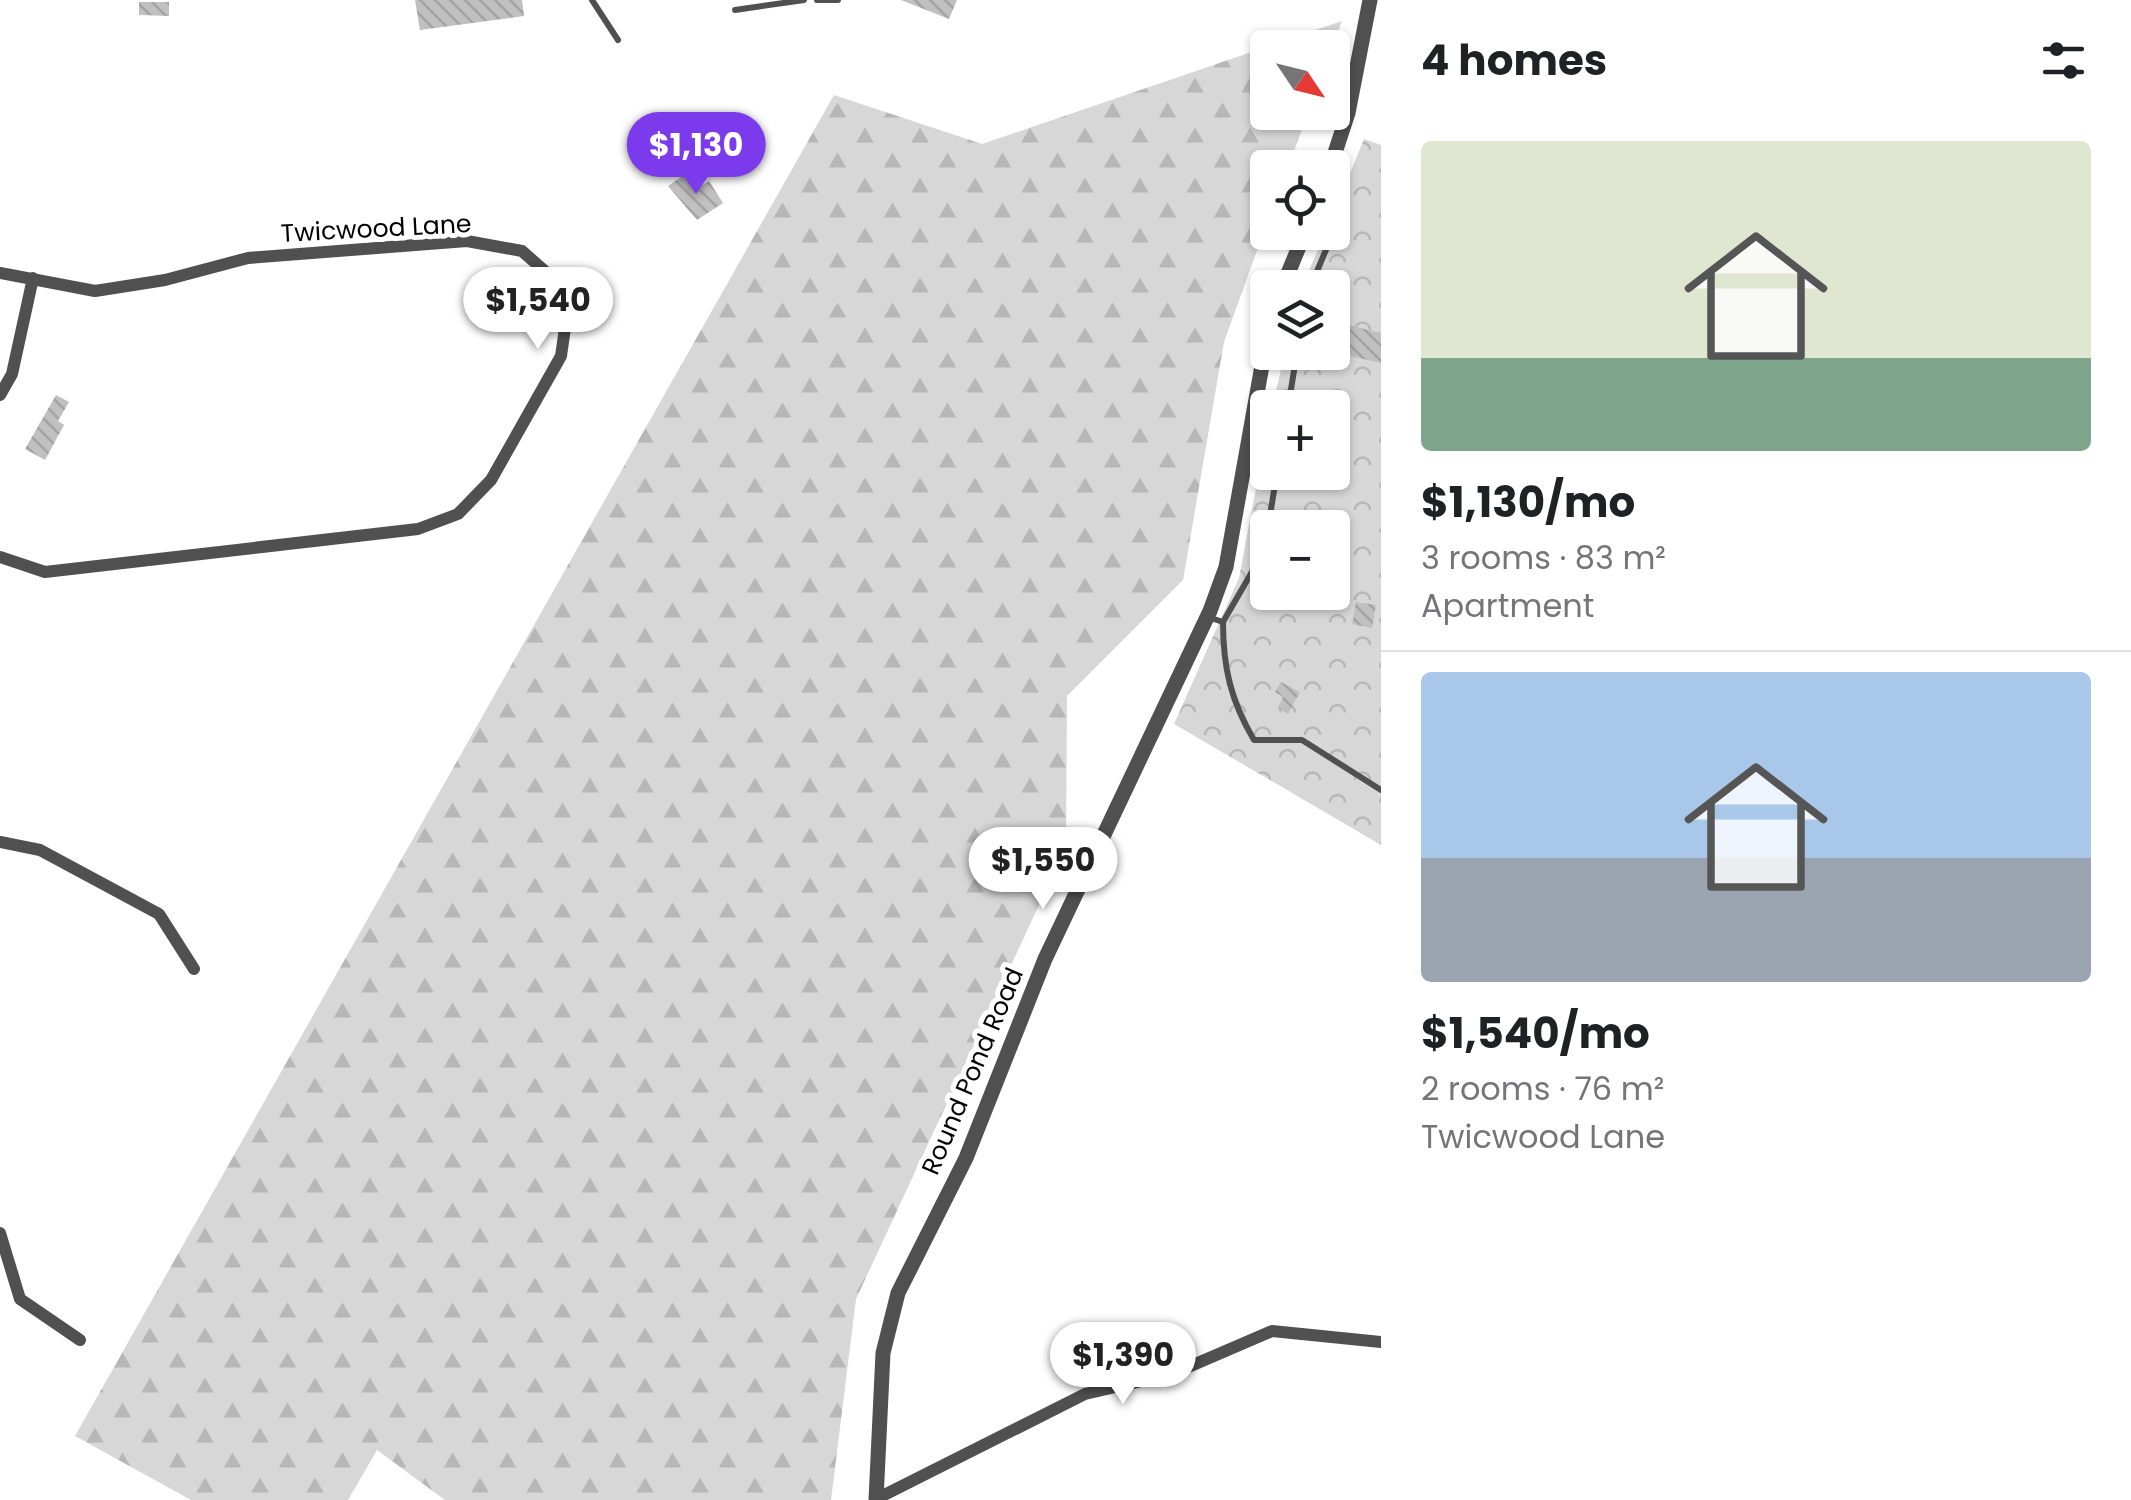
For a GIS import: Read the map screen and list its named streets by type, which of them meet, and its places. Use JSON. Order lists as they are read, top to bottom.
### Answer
{
  "streets": {
    "street": ["Twicwood Lane", "Round Pond Road"]
  },
  "north": "bottom right",
  "page": {
    "heading": "4 homes",
    "map_buttons": ["+", "−"],
    "price": [
      "$1,130",
      "$1,540",
      "$1,550",
      "$1,390"
    ],
    "list": [
      {
        "name": "$1,130/mo",
        "note": "3 rooms · 83 m² · Apartment"
      },
      {
        "name": "$1,540/mo",
        "note": "2 rooms · 76 m² · Twicwood Lane"
      }
    ]
  }
}
